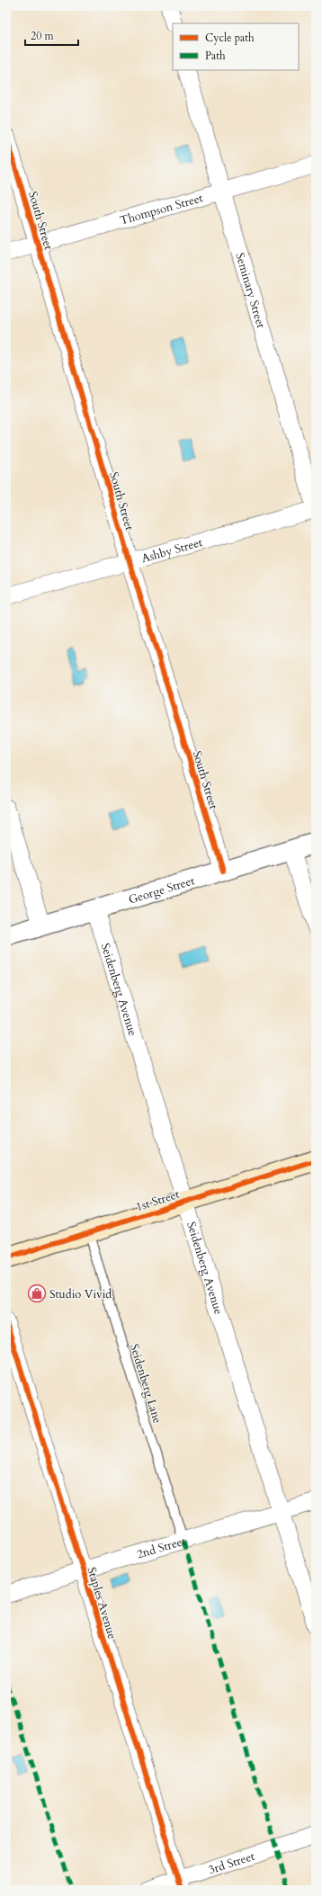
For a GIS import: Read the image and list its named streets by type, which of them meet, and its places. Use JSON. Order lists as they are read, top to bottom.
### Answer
{
  "streets": {
    "main road": ["1st Street"],
    "street": [
      "Thompson Street",
      "South Street",
      "Seminary Street",
      "Ashby Street",
      "George Street",
      "Seidenberg Avenue",
      "2nd Street",
      "Staples Avenue",
      "3rd Street"
    ],
    "lane": ["Seidenberg Lane"]
  },
  "crossings": [
    ["Thompson Street", "South Street"],
    ["Thompson Street", "Seminary Street"],
    ["South Street", "Ashby Street"],
    ["South Street", "George Street"],
    ["Seminary Street", "Ashby Street"],
    ["George Street", "Seidenberg Avenue"],
    ["Seidenberg Avenue", "1st Street"],
    ["Seidenberg Avenue", "2nd Street"],
    ["1st Street", "Seidenberg Lane"],
    ["Seidenberg Lane", "2nd Street"],
    ["2nd Street", "Staples Avenue"],
    ["Staples Avenue", "3rd Street"]
  ],
  "places": {
    "shop": ["Studio Vivid"]
  },
  "legend": ["Cycle path", "Path"],
  "scale_bar": "20 m"
}
